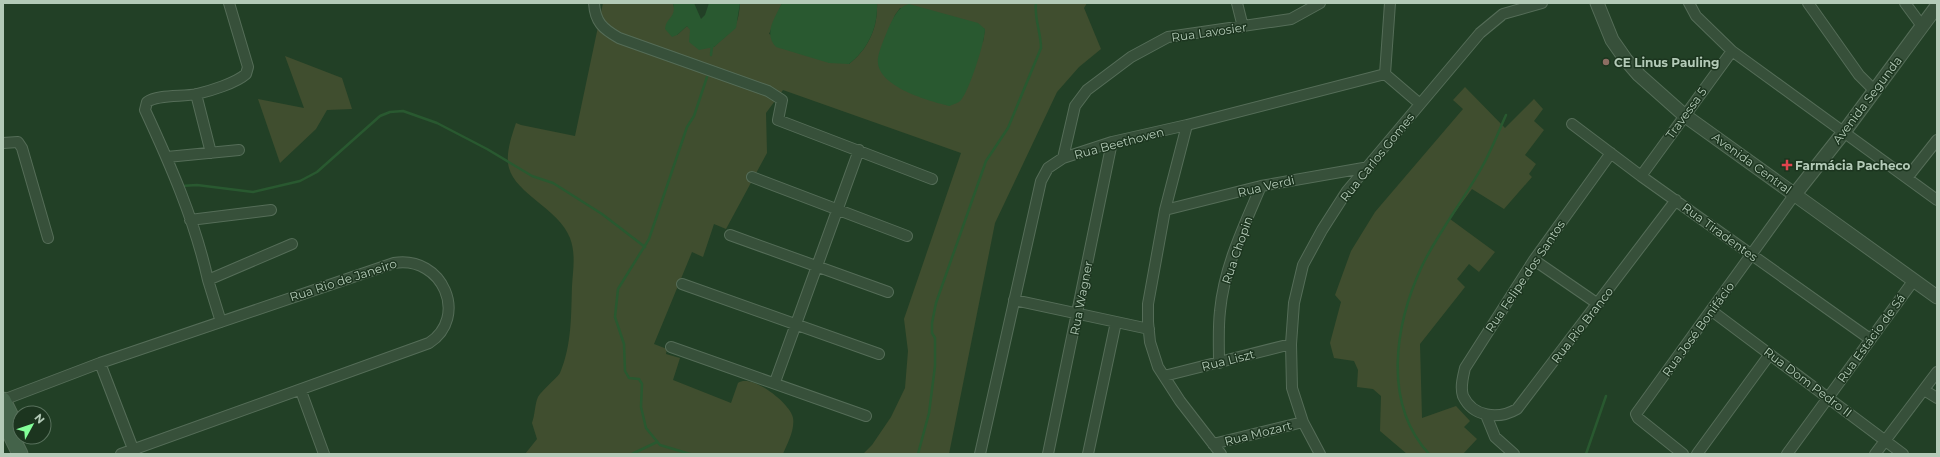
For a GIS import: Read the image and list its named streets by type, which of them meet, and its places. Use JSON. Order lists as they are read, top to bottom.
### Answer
{
  "streets": {
    "street": [
      "Rua Lavosier",
      "Avenida Segunda",
      "Travessa 5",
      "Rua Beethoven",
      "Rua Carlos Gomes",
      "Avenida Central",
      "Rua Verdi",
      "Rua Tiradentes",
      "Rua Chopin",
      "Rua Felipe dos Santos",
      "Rua Rio de Janeiro",
      "Rua Wagner",
      "Rua Rio Branco",
      "Rua José Bonifácio",
      "Rua Estácio de Sá",
      "Rua Liszt",
      "Rua Dom Pedro II",
      "Rua Mozart"
    ]
  },
  "crossings": [
    ["Rua Lavosier", "Rua Beethoven"],
    ["Avenida Segunda", "Avenida Central"],
    ["Avenida Segunda", "Rua José Bonifácio"],
    ["Travessa 5", "Avenida Central"],
    ["Travessa 5", "Rua Tiradentes"],
    ["Rua Beethoven", "Rua Wagner"],
    ["Rua Carlos Gomes", "Rua Verdi"],
    ["Rua Carlos Gomes", "Rua Liszt"],
    ["Rua Carlos Gomes", "Rua Mozart"],
    ["Avenida Central", "Rua José Bonifácio"],
    ["Avenida Central", "Rua Estácio de Sá"],
    ["Rua Verdi", "Rua Chopin"],
    ["Rua Tiradentes", "Rua Felipe dos Santos"],
    ["Rua Tiradentes", "Rua Rio Branco"],
    ["Rua Tiradentes", "Rua José Bonifácio"],
    ["Rua Tiradentes", "Rua Estácio de Sá"],
    ["Rua Chopin", "Rua Liszt"],
    ["Rua Felipe dos Santos", "Rua Rio Branco"],
    ["Rua José Bonifácio", "Rua Dom Pedro II"],
    ["Rua Estácio de Sá", "Rua Dom Pedro II"]
  ],
  "places": {
    "other": ["CE Linus Pauling"],
    "health": ["Farmácia Pacheco"]
  },
  "north": "top right"
}
